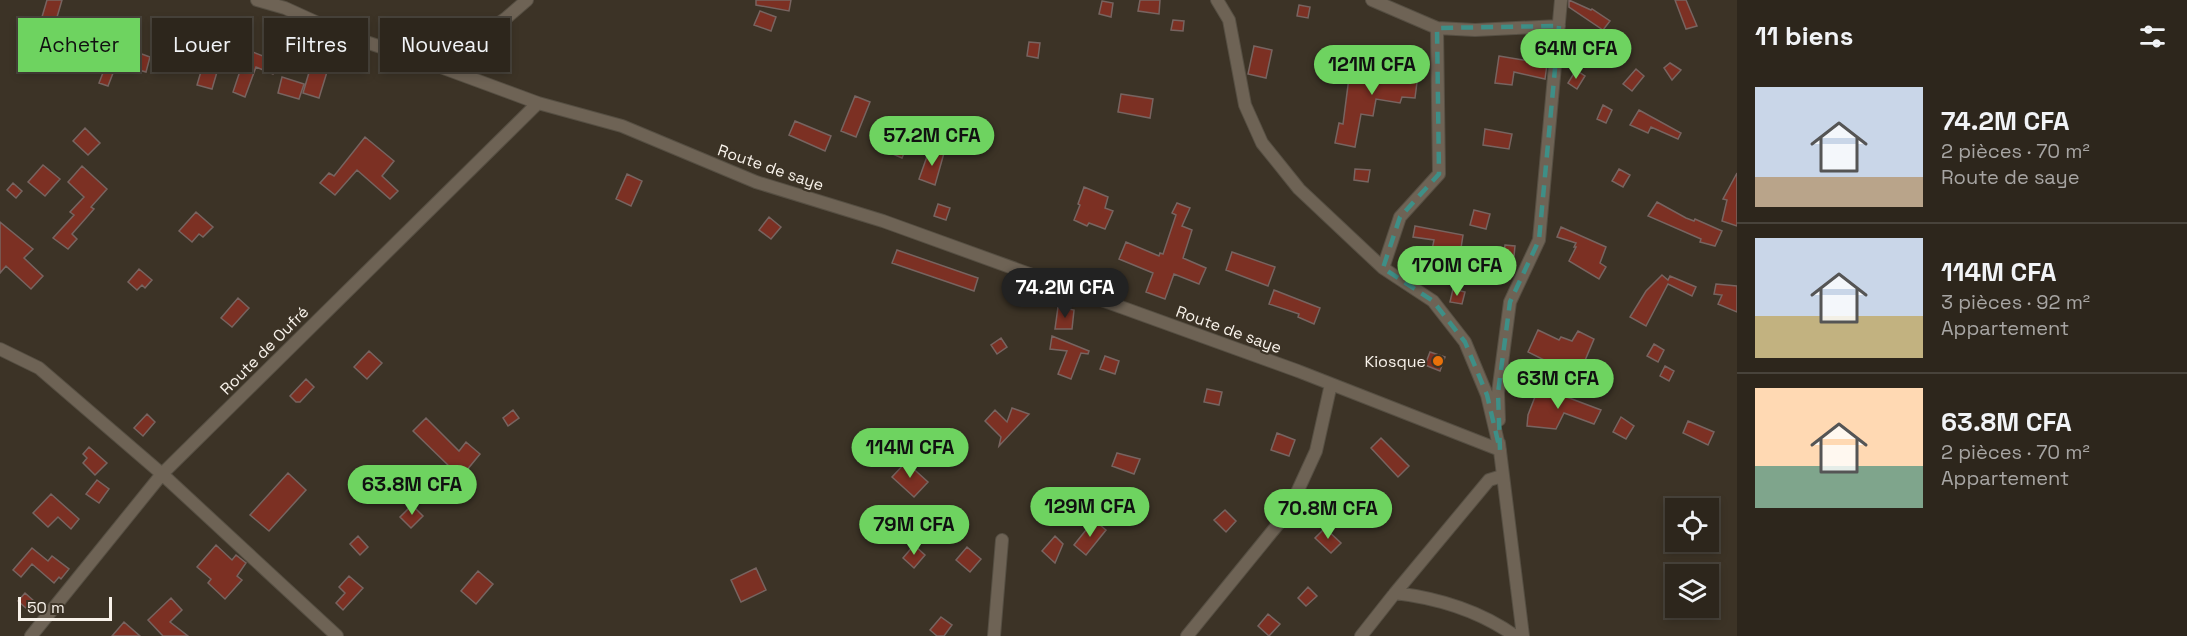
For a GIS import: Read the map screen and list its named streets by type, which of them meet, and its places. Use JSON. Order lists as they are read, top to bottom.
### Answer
{
  "streets": {
    "street": ["Route de saye", "Route de Oufré"]
  },
  "crossings": [
    ["Route de saye", "Route de Oufré"]
  ],
  "places": ["Kiosque"],
  "scale_bar": "50 m",
  "page": {
    "heading": "11 biens",
    "chip": [
      "Acheter",
      "Louer",
      "Filtres",
      "Nouveau"
    ],
    "price": [
      "64M CFA",
      "121M CFA",
      "57.2M CFA",
      "170M CFA",
      "74.2M CFA",
      "63M CFA",
      "114M CFA",
      "63.8M CFA",
      "129M CFA",
      "70.8M CFA",
      "79M CFA"
    ],
    "list": [
      {
        "name": "74.2M CFA",
        "note": "2 pièces · 70 m² · Route de saye"
      },
      {
        "name": "114M CFA",
        "note": "3 pièces · 92 m² · Appartement"
      },
      {
        "name": "63.8M CFA",
        "note": "2 pièces · 70 m² · Appartement"
      }
    ],
    "scale": "50 m"
  }
}
